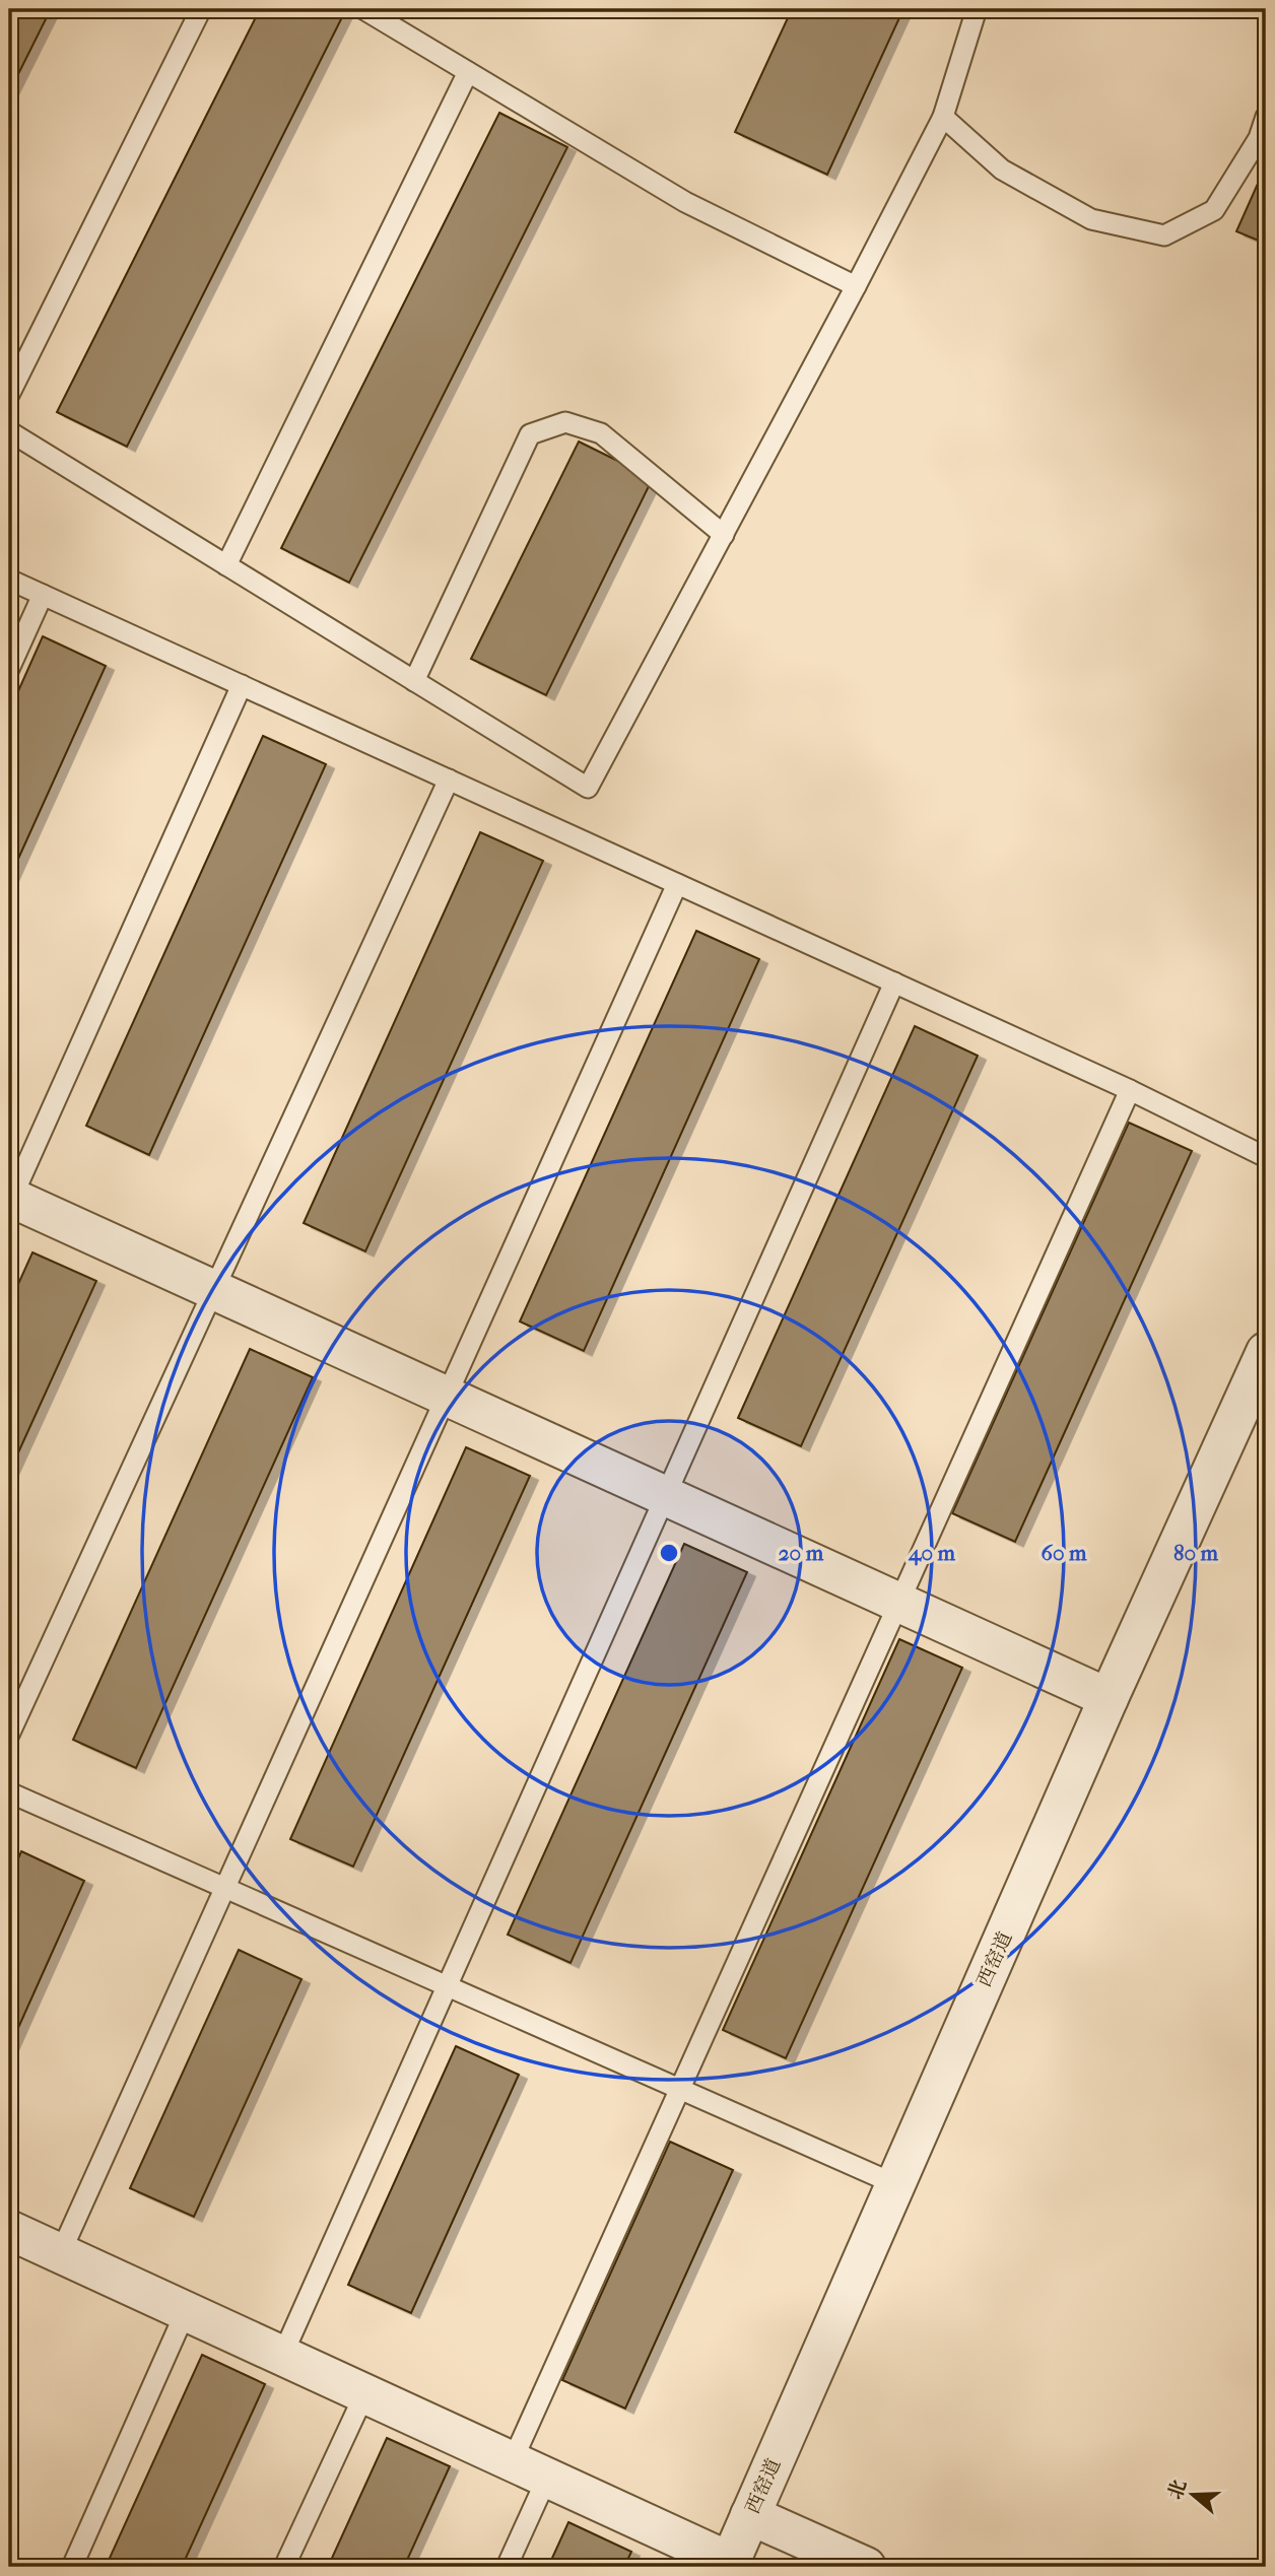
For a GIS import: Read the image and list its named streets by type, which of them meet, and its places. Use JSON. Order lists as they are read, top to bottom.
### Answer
{
  "streets": {
    "street": ["西窑道"]
  },
  "north": "left",
  "rings": [
    "20 m",
    "40 m",
    "60 m",
    "80 m"
  ]
}
